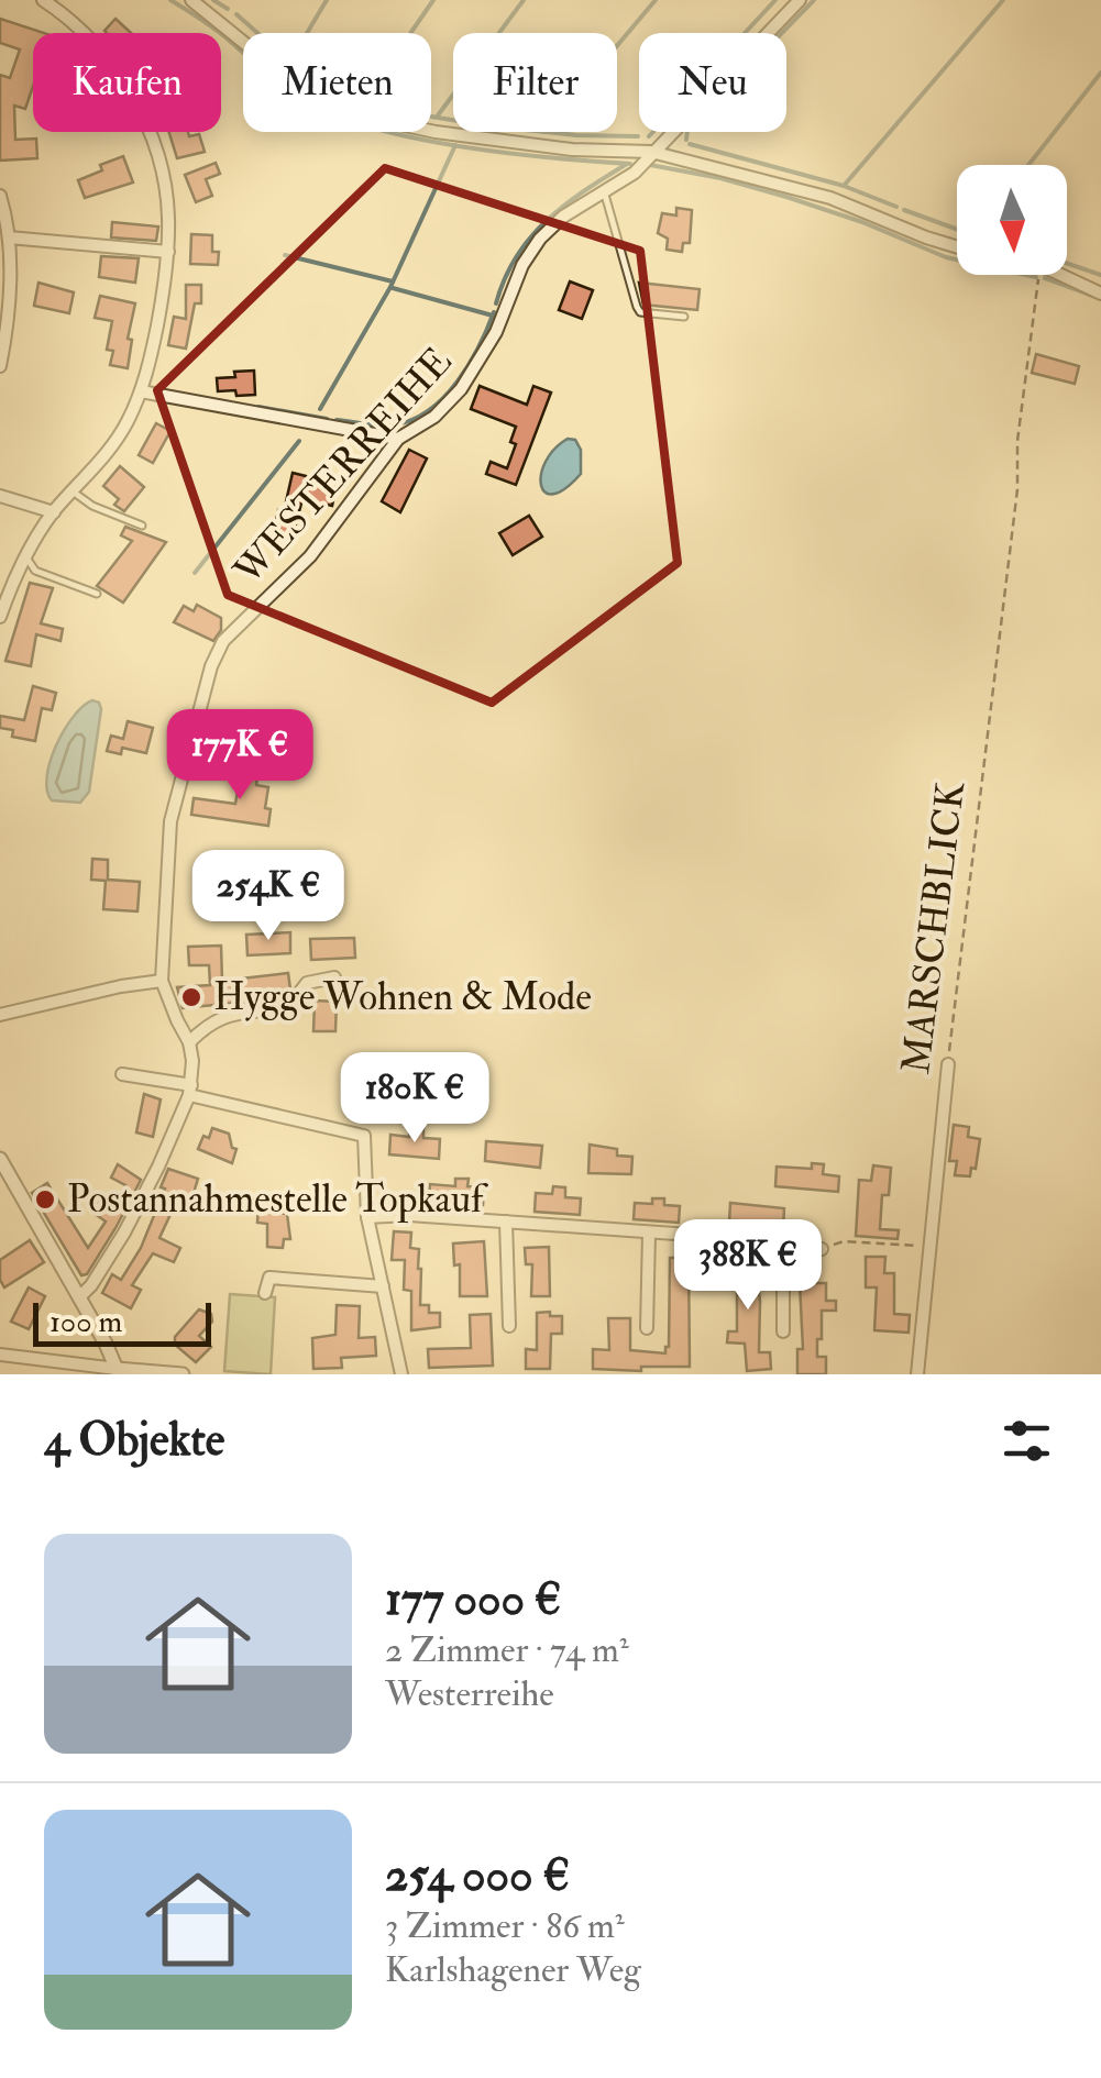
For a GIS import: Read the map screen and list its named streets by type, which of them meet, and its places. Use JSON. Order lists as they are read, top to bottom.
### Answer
{
  "streets": {
    "street": ["WESTERREIHE", "MARSCHBLICK"]
  },
  "places": ["Hygge Wohnen & Mode", "Postannahmestelle Topkauf"],
  "scale_bar": "100 m",
  "north": "bottom",
  "page": {
    "chip": [
      "Kaufen",
      "Mieten",
      "Filter",
      "Neu"
    ],
    "price": [
      "177K €",
      "254K €",
      "180K €",
      "388K €"
    ],
    "scale": "100 m",
    "heading": "4 Objekte",
    "list": [
      {
        "name": "177 000 €",
        "note": "2 Zimmer · 74 m² · Westerreihe"
      },
      {
        "name": "254 000 €",
        "note": "3 Zimmer · 86 m² · Karlshagener Weg"
      }
    ]
  }
}
